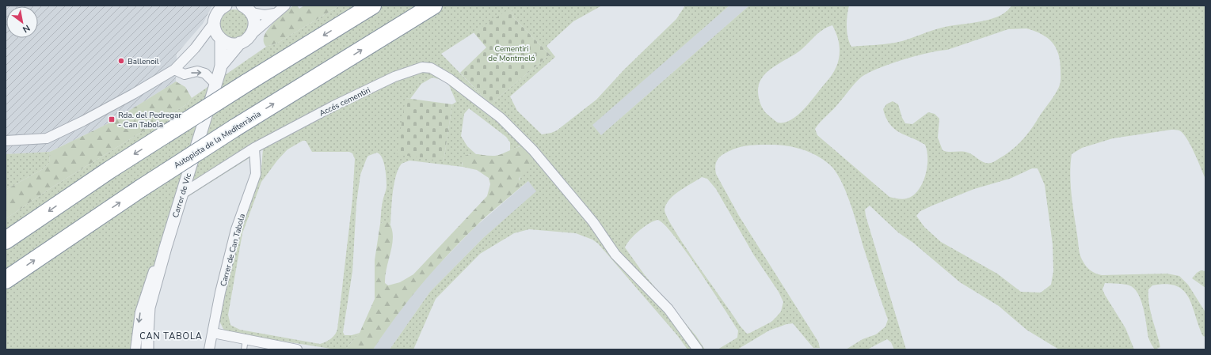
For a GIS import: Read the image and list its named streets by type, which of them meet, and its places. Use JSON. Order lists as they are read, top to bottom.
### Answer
{
  "streets": {
    "highway": ["Autopista de la Mediterrània"],
    "street": ["Accés cementiri", "Carrer de Vic", "Carrer de Can Tabola"]
  },
  "crossings": [
    ["Accés cementiri", "Carrer de Vic"],
    ["Accés cementiri", "Carrer de Can Tabola"]
  ],
  "districts": ["CAN TABOLA"],
  "parks": ["Cementiri de Montmeló"],
  "places": {
    "other": ["Ballenoil"],
    "transit": ["Rda. del Pedregar - Can Tabola"]
  },
  "north": "bottom right"
}
